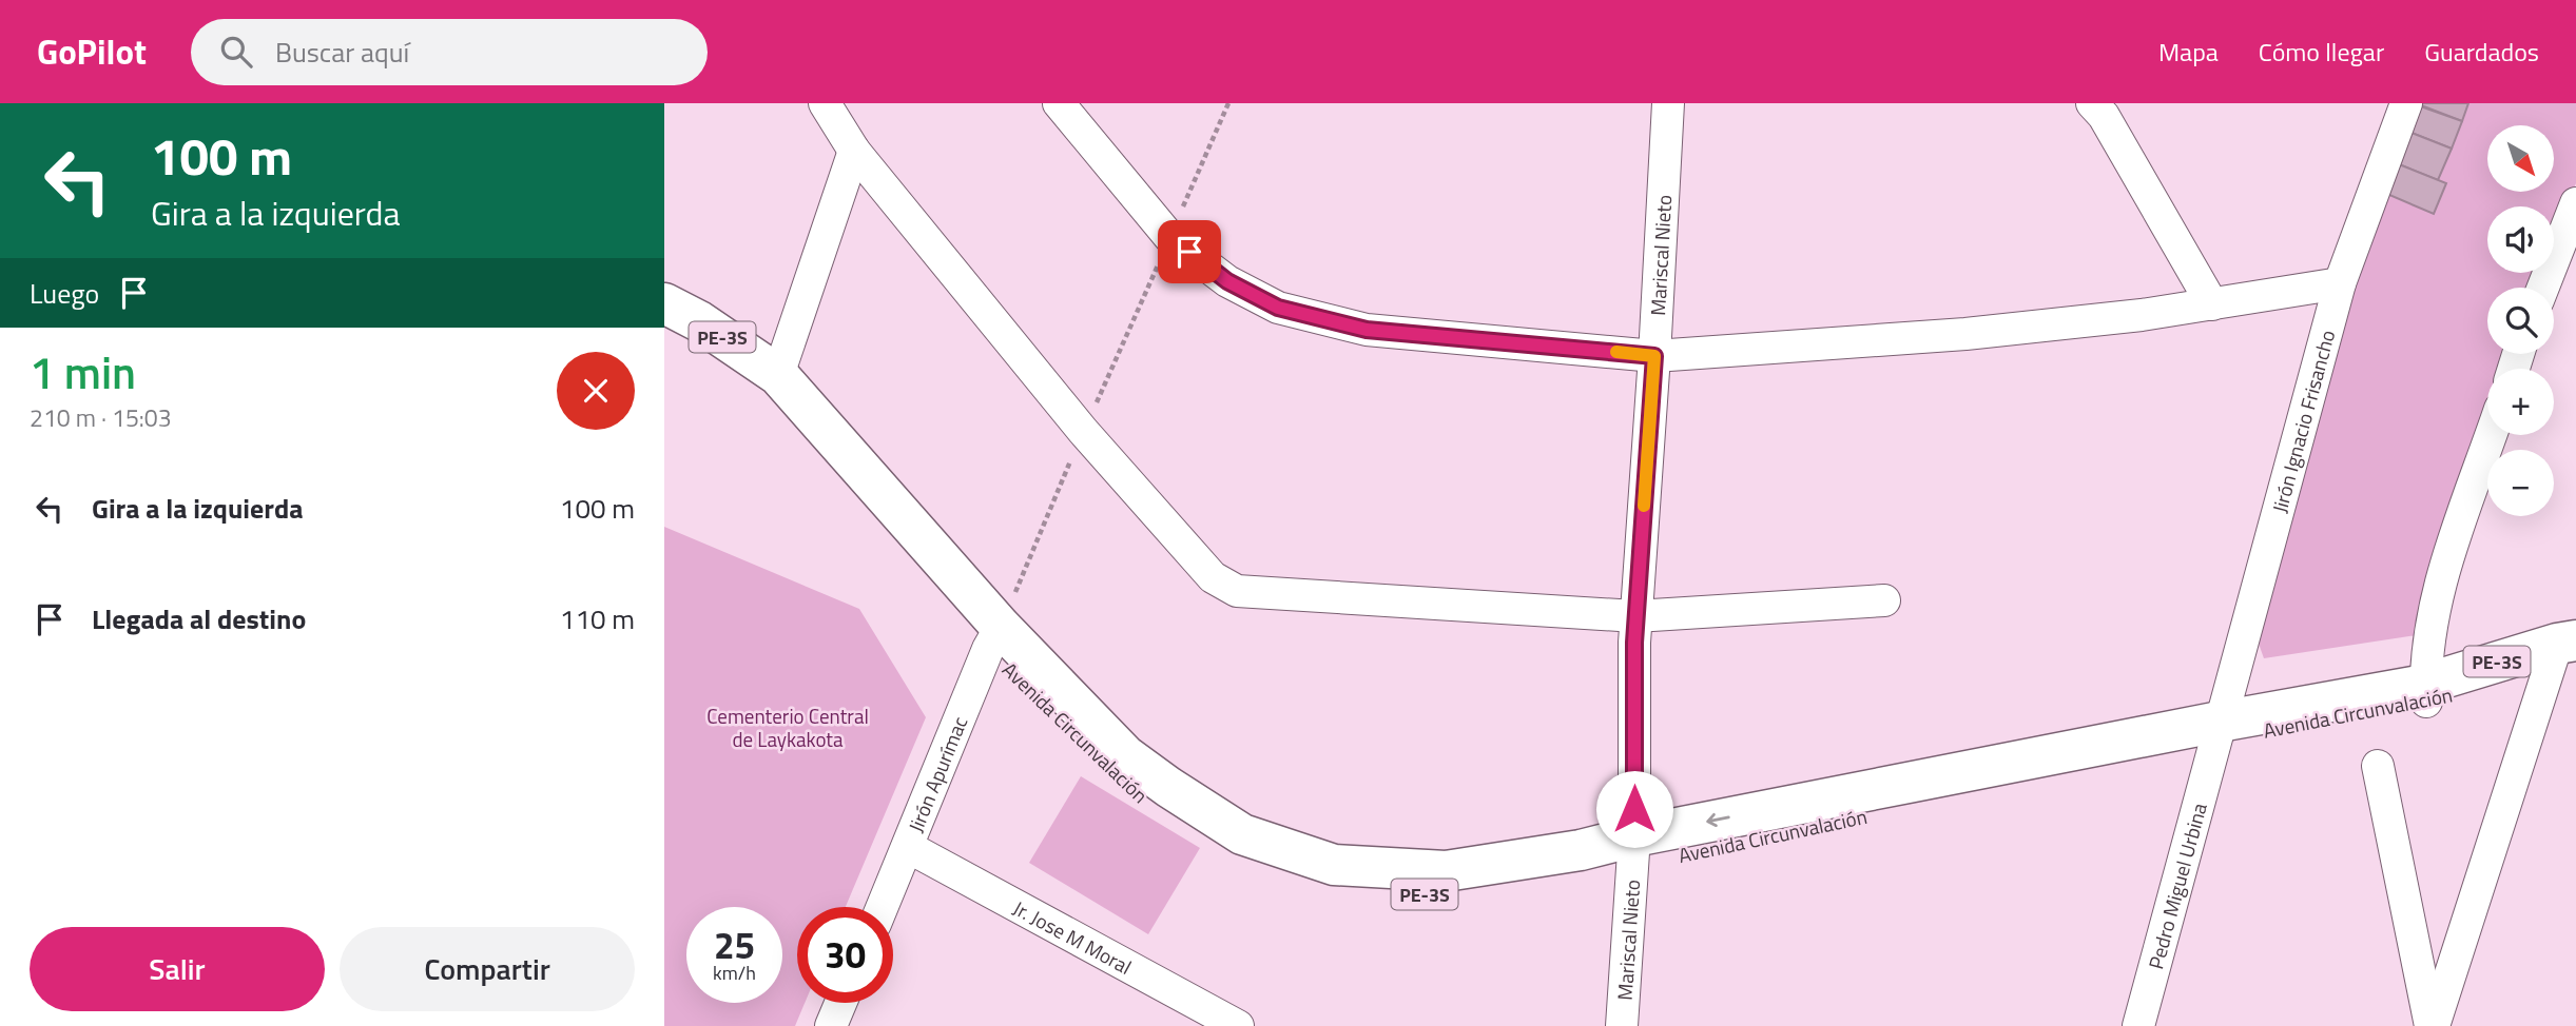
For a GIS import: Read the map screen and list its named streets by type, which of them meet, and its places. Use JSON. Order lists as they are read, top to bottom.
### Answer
{
  "streets": {
    "highway": ["PE-3S", "Avenida Circunvalación"],
    "street": [
      "Mariscal Nieto",
      "Jirón Ignacio Frisancho",
      "Jirón Apurímac",
      "Pedro Miguel Urbina",
      "Jr. Jose M Moral"
    ]
  },
  "crossings": [
    ["Mariscal Nieto", "Avenida Circunvalación"],
    ["Jirón Ignacio Frisancho", "Avenida Circunvalación"],
    ["Jirón Ignacio Frisancho", "Pedro Miguel Urbina"],
    ["Avenida Circunvalación", "Jirón Apurímac"],
    ["Avenida Circunvalación", "Pedro Miguel Urbina"],
    ["Jirón Apurímac", "Jr. Jose M Moral"]
  ],
  "parks": ["Cementerio Central de Laykakota"],
  "north": "bottom right",
  "page": {
    "header": "GoPilot",
    "search": "Buscar aquí",
    "nav": ["Mapa", "Cómo llegar", "Guardados"],
    "turn": ["100 m", "Gira a la izquierda"],
    "map_buttons": ["+", "−"],
    "then": "Luego",
    "heading": ["1 min", "210 m · 15:03"],
    "list": [
      {
        "name": "Gira a la izquierda",
        "value": "100 m"
      },
      {
        "name": "Llegada al destino",
        "value": "110 m"
      }
    ],
    "speed": "25 km/h",
    "limit": "30",
    "buttons": ["Salir", "Compartir"]
  }
}
